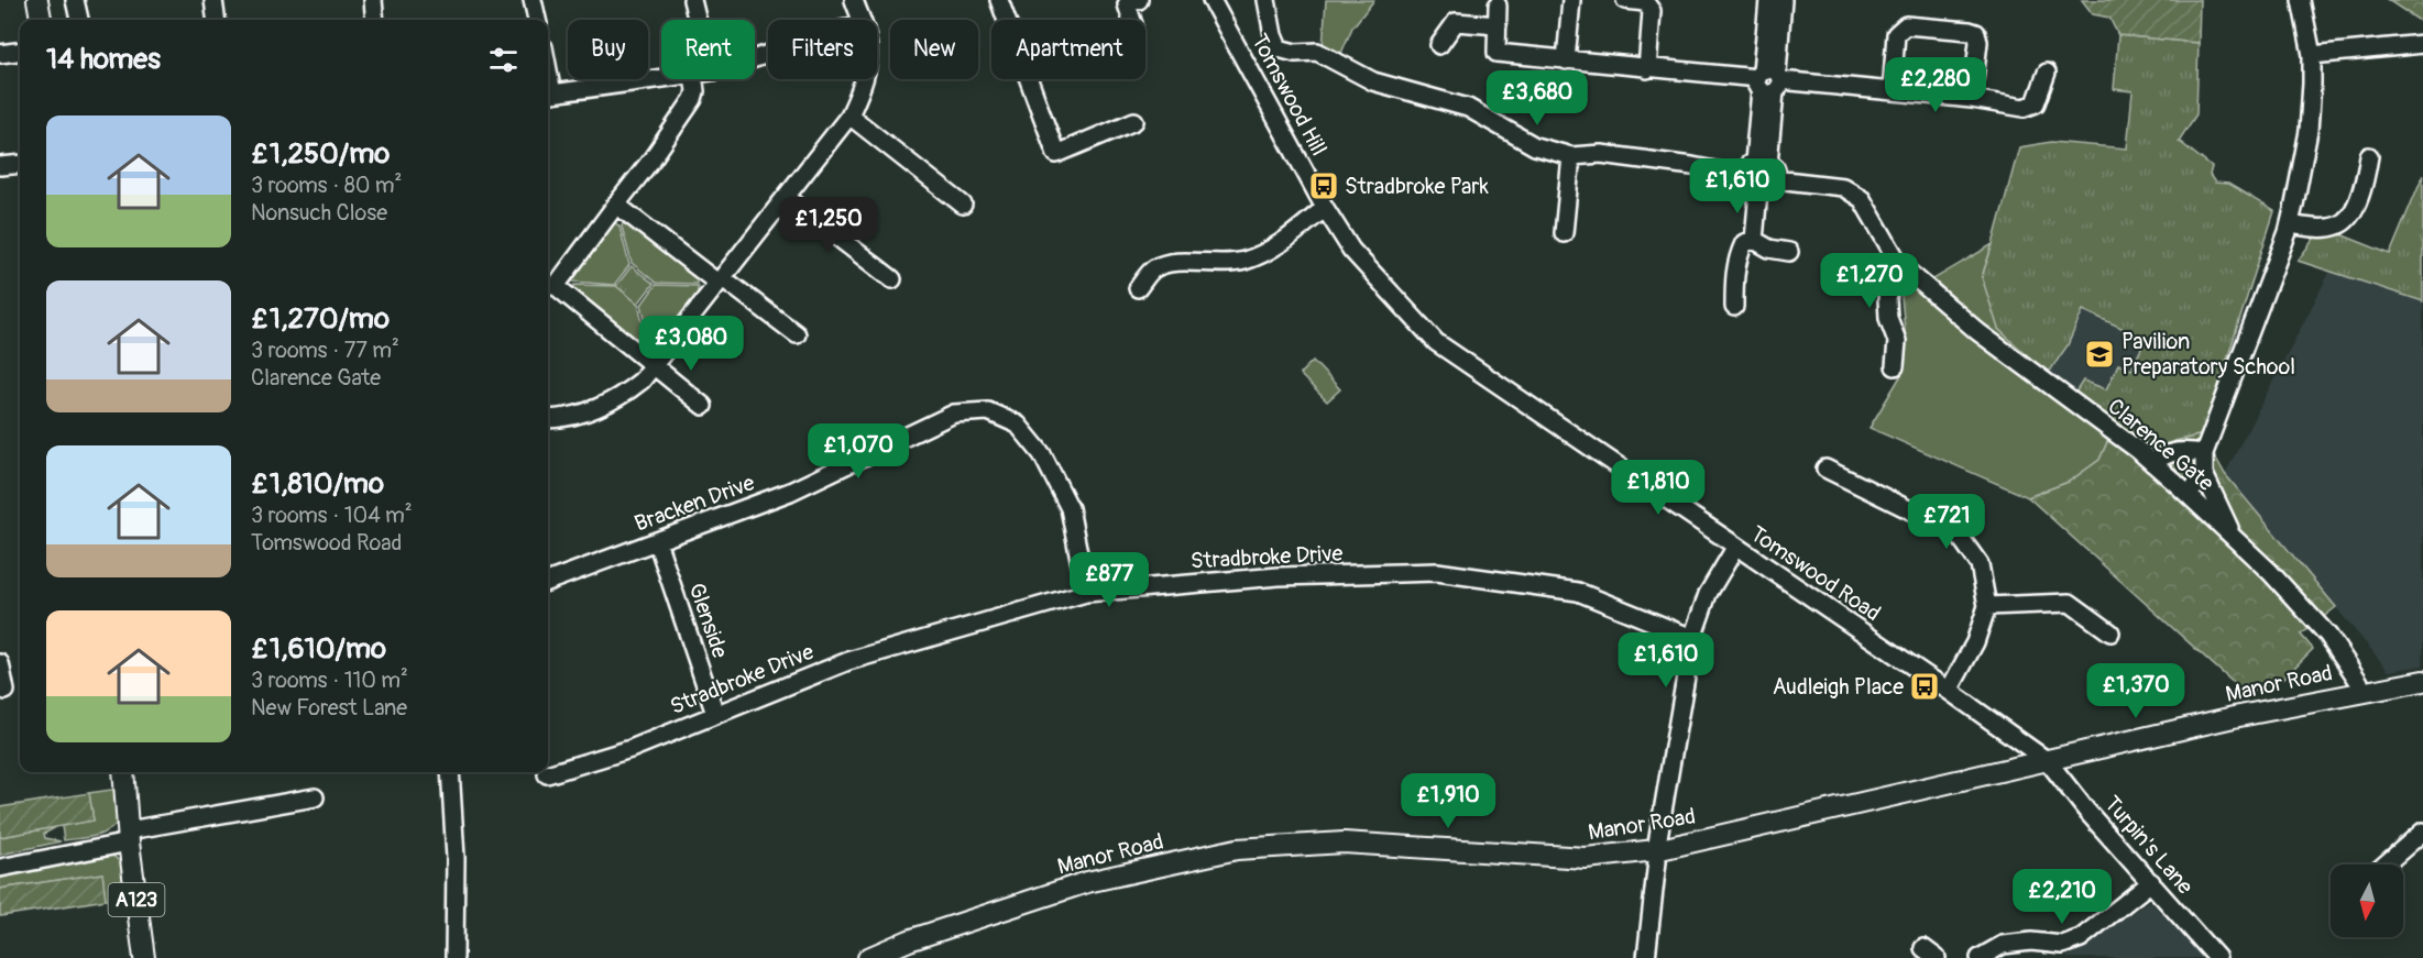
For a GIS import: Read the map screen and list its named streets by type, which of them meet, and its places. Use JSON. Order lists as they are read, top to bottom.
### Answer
{
  "streets": {
    "main road": ["Manor Road", "A123"],
    "street": [
      "Tomswood Hill",
      "Clarence Gate",
      "Bracken Drive",
      "Stradbroke Drive",
      "Tomswood Road",
      "Glenside",
      "Turpin's Lane"
    ]
  },
  "crossings": [
    ["Tomswood Hill", "Tomswood Road"],
    ["Clarence Gate", "Manor Road"],
    ["Bracken Drive", "Stradbroke Drive"],
    ["Bracken Drive", "Glenside"],
    ["Stradbroke Drive", "Glenside"],
    ["Tomswood Road", "Manor Road"],
    ["Tomswood Road", "Turpin's Lane"],
    ["Manor Road", "Turpin's Lane"]
  ],
  "places": {
    "bus stop": ["Stradbroke Park", "Audleigh Place"],
    "school or university": ["Pavilion Preparatory School"]
  },
  "north": "bottom",
  "page": {
    "chip": [
      "Buy",
      "Rent",
      "Filters",
      "New",
      "Apartment"
    ],
    "heading": "14 homes",
    "price": [
      "£2,280",
      "£3,680",
      "£1,610",
      "£1,250",
      "£1,270",
      "£3,080",
      "£1,070",
      "£1,810",
      "£721",
      "£877",
      "£1,610",
      "£1,370",
      "£1,910",
      "£2,210"
    ],
    "list": [
      {
        "name": "£1,250/mo",
        "note": "3 rooms · 80 m² · Nonsuch Close"
      },
      {
        "name": "£1,270/mo",
        "note": "3 rooms · 77 m² · Clarence Gate"
      },
      {
        "name": "£1,810/mo",
        "note": "3 rooms · 104 m² · Tomswood Road"
      },
      {
        "name": "£1,610/mo",
        "note": "3 rooms · 110 m² · New Forest Lane"
      }
    ]
  }
}
